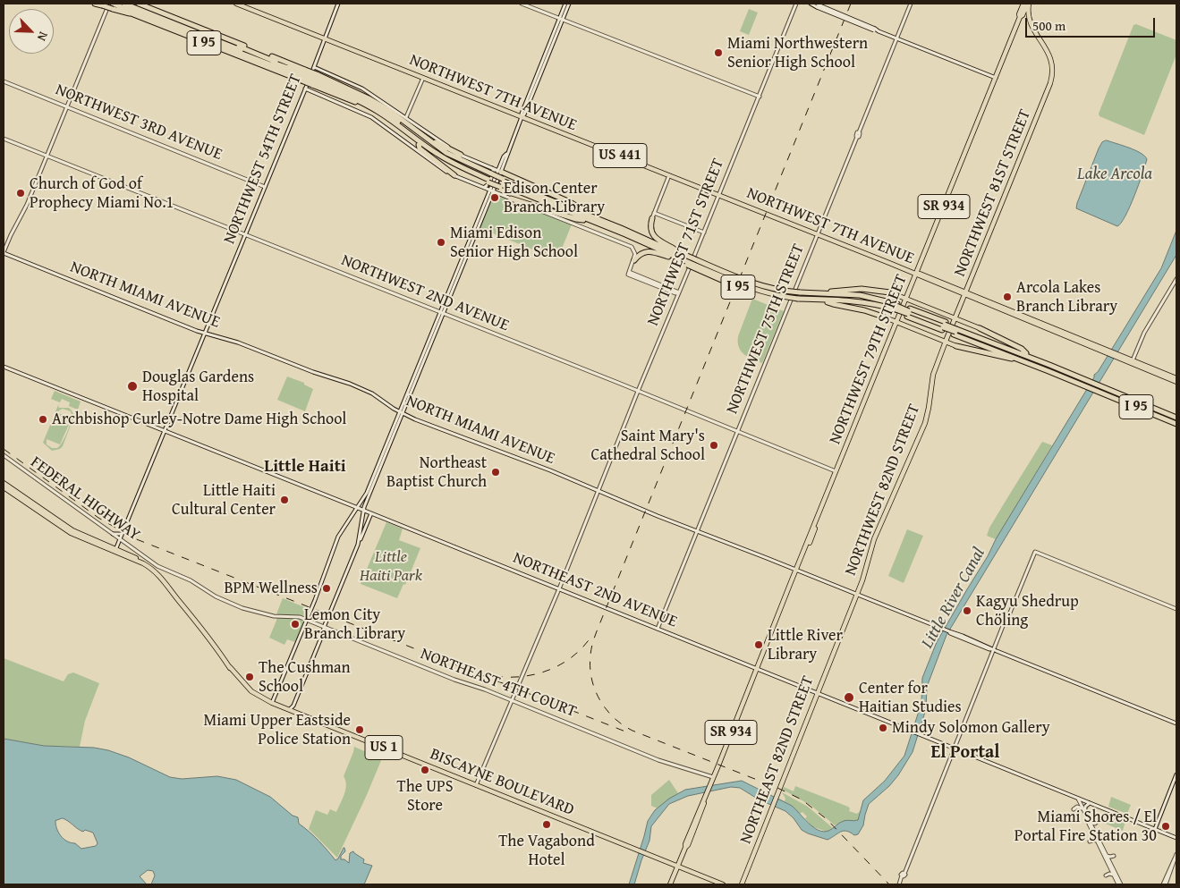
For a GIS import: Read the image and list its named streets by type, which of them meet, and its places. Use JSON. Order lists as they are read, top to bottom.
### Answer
{
  "streets": {
    "highway": ["I 95"],
    "main road": [
      "NORTHWEST 7TH AVENUE",
      "US 441",
      "NORTHWEST 81ST STREET",
      "SR 934",
      "NORTHWEST 79TH STREET",
      "NORTHWEST 82ND STREET",
      "US 1",
      "NORTHEAST 82ND STREET",
      "BISCAYNE BOULEVARD"
    ],
    "street": [
      "NORTHWEST 3RD AVENUE",
      "NORTHWEST 54TH STREET",
      "NORTHWEST 71ST STREET",
      "NORTHWEST 2ND AVENUE",
      "NORTH MIAMI AVENUE",
      "NORTHWEST 75TH STREET",
      "FEDERAL HIGHWAY",
      "NORTHEAST 2ND AVENUE",
      "NORTHEAST 4TH COURT"
    ]
  },
  "crossings": [
    ["NORTHWEST 7TH AVENUE", "NORTHWEST 54TH STREET"],
    ["NORTHWEST 7TH AVENUE", "NORTHWEST 81ST STREET"],
    ["NORTHWEST 7TH AVENUE", "NORTHWEST 71ST STREET"],
    ["NORTHWEST 7TH AVENUE", "NORTHWEST 75TH STREET"],
    ["NORTHWEST 7TH AVENUE", "NORTHWEST 79TH STREET"],
    ["NORTHWEST 3RD AVENUE", "NORTHWEST 54TH STREET"],
    ["NORTHWEST 54TH STREET", "NORTHWEST 2ND AVENUE"],
    ["NORTHWEST 54TH STREET", "NORTH MIAMI AVENUE"],
    ["NORTHWEST 54TH STREET", "FEDERAL HIGHWAY"],
    ["NORTHWEST 54TH STREET", "NORTHEAST 2ND AVENUE"],
    ["NORTHWEST 54TH STREET", "BISCAYNE BOULEVARD"],
    ["NORTHWEST 81ST STREET", "NORTHWEST 79TH STREET"],
    ["NORTHWEST 81ST STREET", "NORTHWEST 82ND STREET"],
    ["SR 934", "NORTH MIAMI AVENUE"],
    ["SR 934", "NORTHWEST 79TH STREET"],
    ["SR 934", "NORTHEAST 2ND AVENUE"],
    ["SR 934", "NORTHEAST 4TH COURT"],
    ["SR 934", "BISCAYNE BOULEVARD"],
    ["NORTHWEST 71ST STREET", "NORTHWEST 2ND AVENUE"],
    ["NORTHWEST 71ST STREET", "NORTH MIAMI AVENUE"],
    ["NORTHWEST 71ST STREET", "NORTHEAST 2ND AVENUE"],
    ["NORTHWEST 71ST STREET", "NORTHEAST 4TH COURT"],
    ["NORTHWEST 71ST STREET", "BISCAYNE BOULEVARD"],
    ["NORTHWEST 2ND AVENUE", "NORTHWEST 75TH STREET"],
    ["NORTHWEST 2ND AVENUE", "NORTHWEST 79TH STREET"],
    ["NORTH MIAMI AVENUE", "NORTHWEST 75TH STREET"],
    ["NORTH MIAMI AVENUE", "NORTHWEST 79TH STREET"],
    ["NORTH MIAMI AVENUE", "NORTHWEST 82ND STREET"],
    ["NORTH MIAMI AVENUE", "NORTHEAST 82ND STREET"],
    ["NORTHWEST 75TH STREET", "NORTHEAST 2ND AVENUE"],
    ["NORTHWEST 82ND STREET", "NORTHEAST 82ND STREET"],
    ["FEDERAL HIGHWAY", "NORTHEAST 4TH COURT"],
    ["NORTHEAST 2ND AVENUE", "NORTHEAST 82ND STREET"]
  ],
  "districts": ["Little Haiti", "El Portal"],
  "water": ["Lake Arcola", "Little River Canal"],
  "parks": ["Little Haiti Park"],
  "places": [
    "Miami Northwestern Senior High School",
    "Church of God of Prophecy Miami No.1",
    "Edison Center Branch Library",
    "Miami Edison Senior High School",
    "Arcola Lakes Branch Library",
    "Douglas Gardens Hospital",
    "Archbishop Curley-Notre Dame High School",
    "Saint Mary's Cathedral School",
    "Northeast Baptist Church",
    "Little Haiti Cultural Center",
    "BPM Wellness",
    "Kagyu Shedrup Chöling",
    "Lemon City Branch Library",
    "Little River Library",
    "The Cushman School",
    "Center for Haitian Studies",
    "Mindy Solomon Gallery",
    "Miami Upper Eastside Police Station",
    "The UPS Store",
    "The Vagabond Hotel",
    "Miami Shores / El Portal Fire Station 30"
  ],
  "scale_bar": "500 m",
  "north": "bottom right"
}
